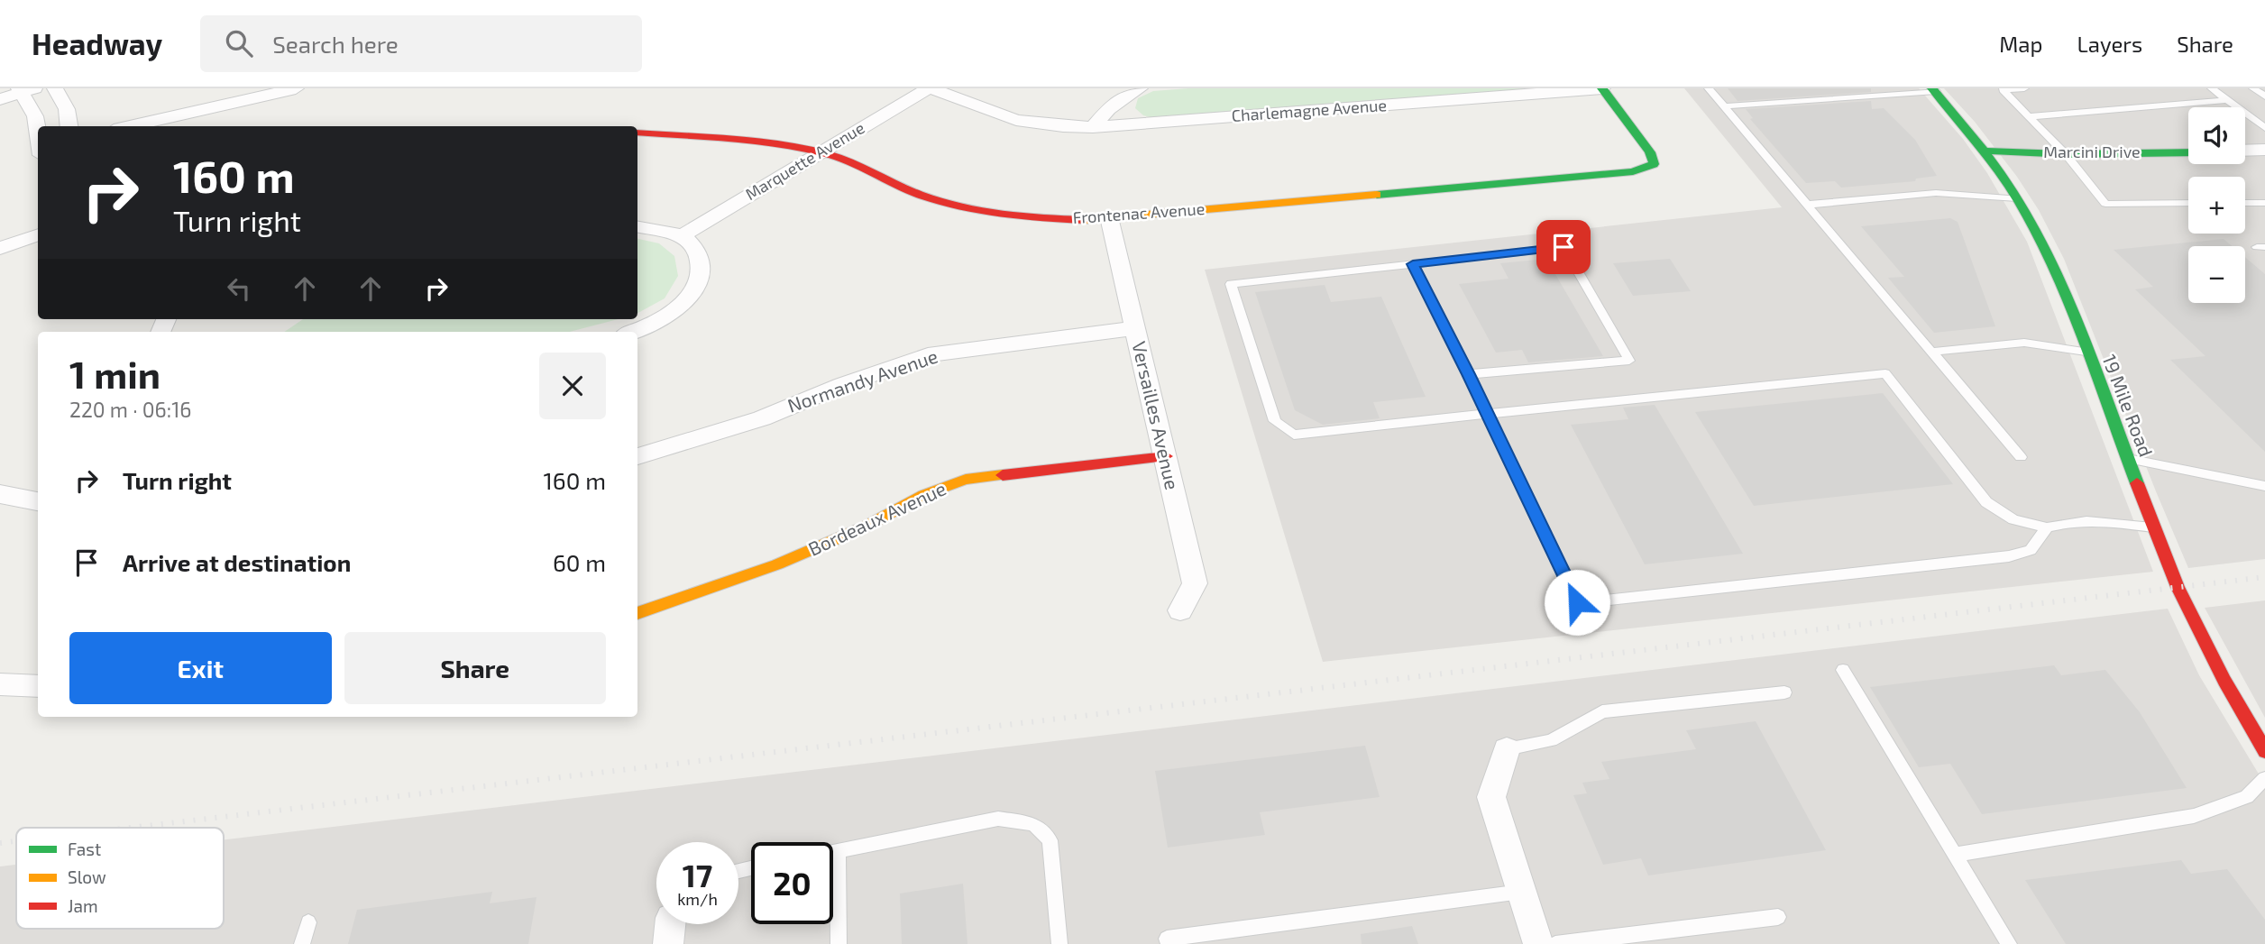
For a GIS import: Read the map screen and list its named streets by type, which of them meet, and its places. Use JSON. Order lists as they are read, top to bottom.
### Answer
{
  "streets": {
    "street": [
      "Charlemagne Avenue",
      "Marcini Drive",
      "Marquette Avenue",
      "Frontenac Avenue",
      "Normandy Avenue",
      "19 Mile Road",
      "Versailles Avenue",
      "Bordeaux Avenue"
    ]
  },
  "crossings": [
    ["Charlemagne Avenue", "Marquette Avenue"],
    ["Charlemagne Avenue", "Frontenac Avenue"],
    ["Marcini Drive", "19 Mile Road"],
    ["Marquette Avenue", "Frontenac Avenue"],
    ["Frontenac Avenue", "Versailles Avenue"],
    ["Normandy Avenue", "Versailles Avenue"],
    ["Versailles Avenue", "Bordeaux Avenue"]
  ],
  "legend": ["Fast", "Slow", "Jam"],
  "page": {
    "header": "Headway",
    "search": "Search here",
    "nav": ["Map", "Layers", "Share"],
    "map_buttons": ["+", "−"],
    "turn": ["160 m", "Turn right"],
    "heading": ["1 min", "220 m · 06:16"],
    "list": [
      {
        "name": "Turn right",
        "value": "160 m"
      },
      {
        "name": "Arrive at destination",
        "value": "60 m"
      }
    ],
    "buttons": ["Exit", "Share"],
    "speed": "17 km/h",
    "limit": "20"
  }
}
